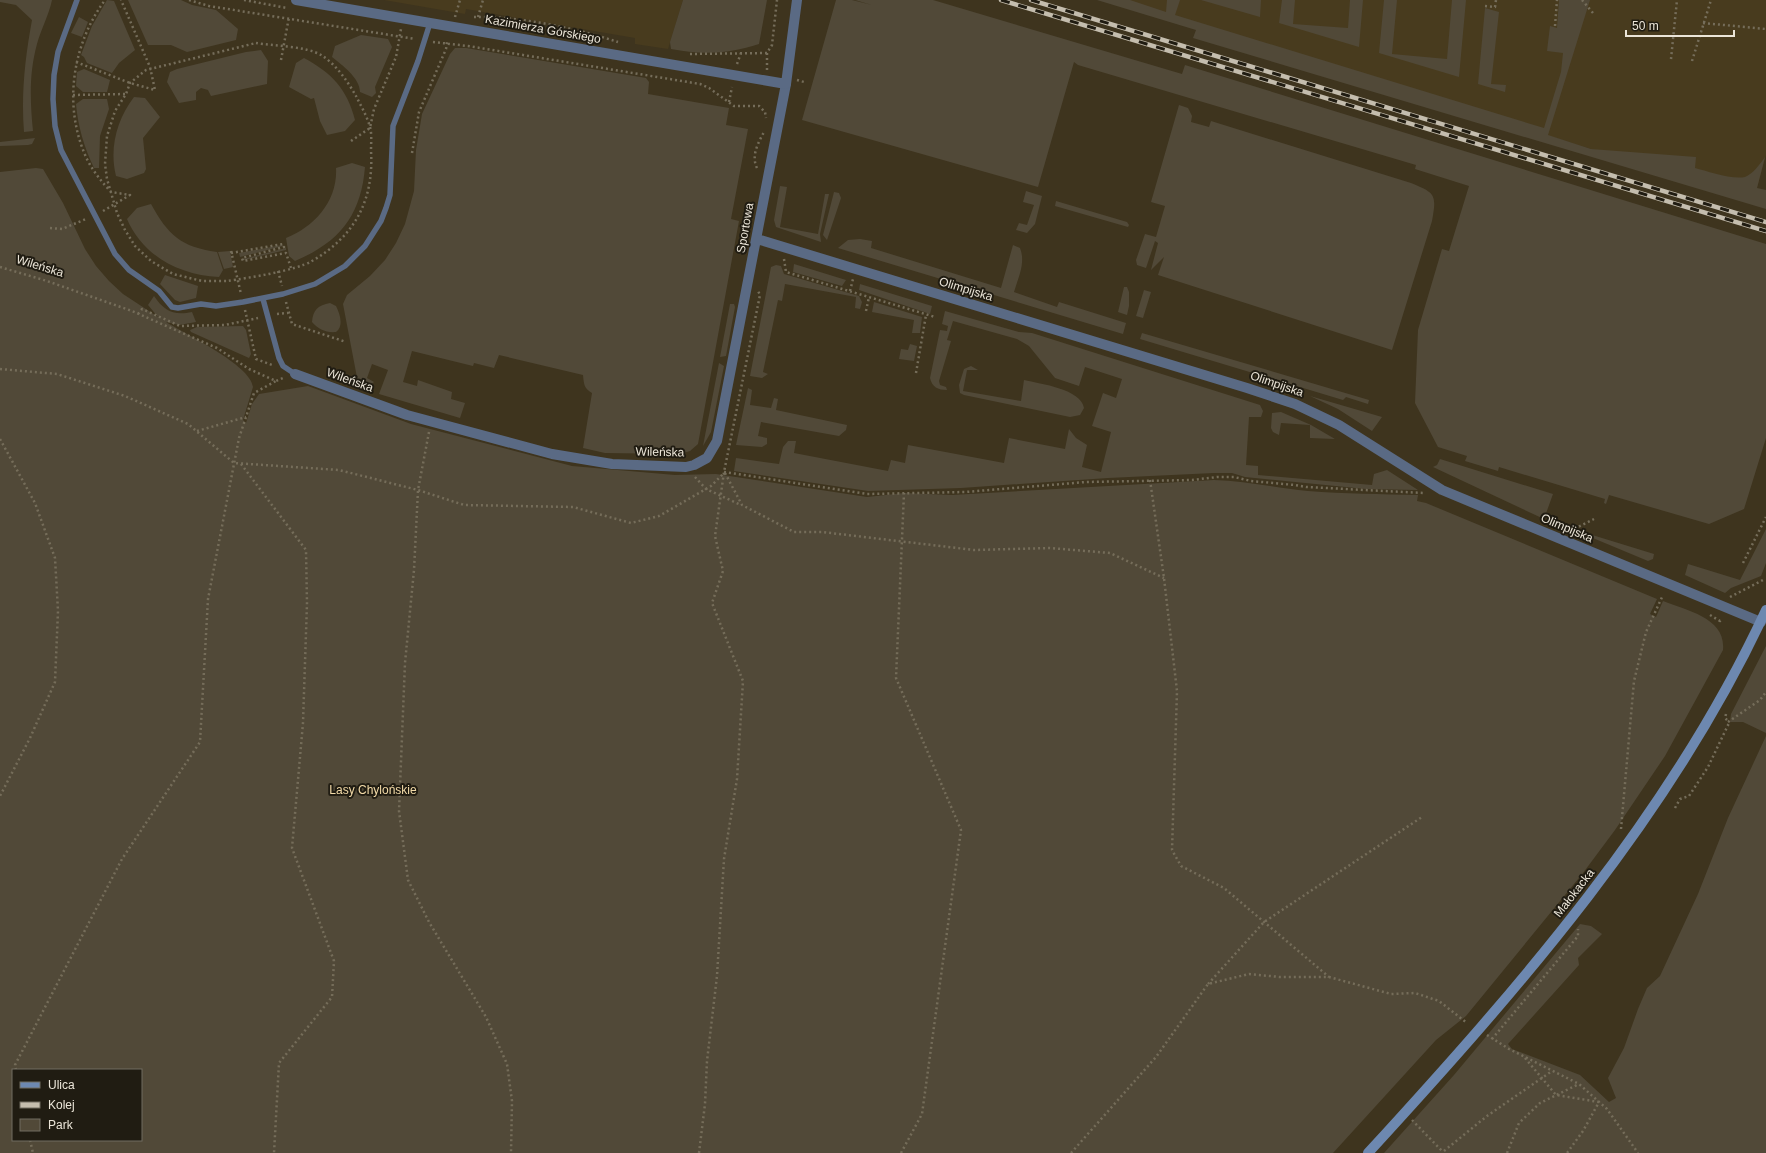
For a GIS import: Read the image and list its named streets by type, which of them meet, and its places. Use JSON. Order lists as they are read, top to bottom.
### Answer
{
  "streets": {
    "main road": ["Małokacka"],
    "street": [
      "Kazimierza Górskiego",
      "Sportowa",
      "Wileńska",
      "Olimpijska"
    ]
  },
  "crossings": [
    ["Kazimierza Górskiego", "Sportowa"],
    ["Sportowa", "Wileńska"],
    ["Sportowa", "Olimpijska"],
    ["Olimpijska", "Małokacka"]
  ],
  "parks": ["Lasy Chylońskie"],
  "legend": ["Ulica", "Kolej", "Park"],
  "scale_bar": "50 m"
}
